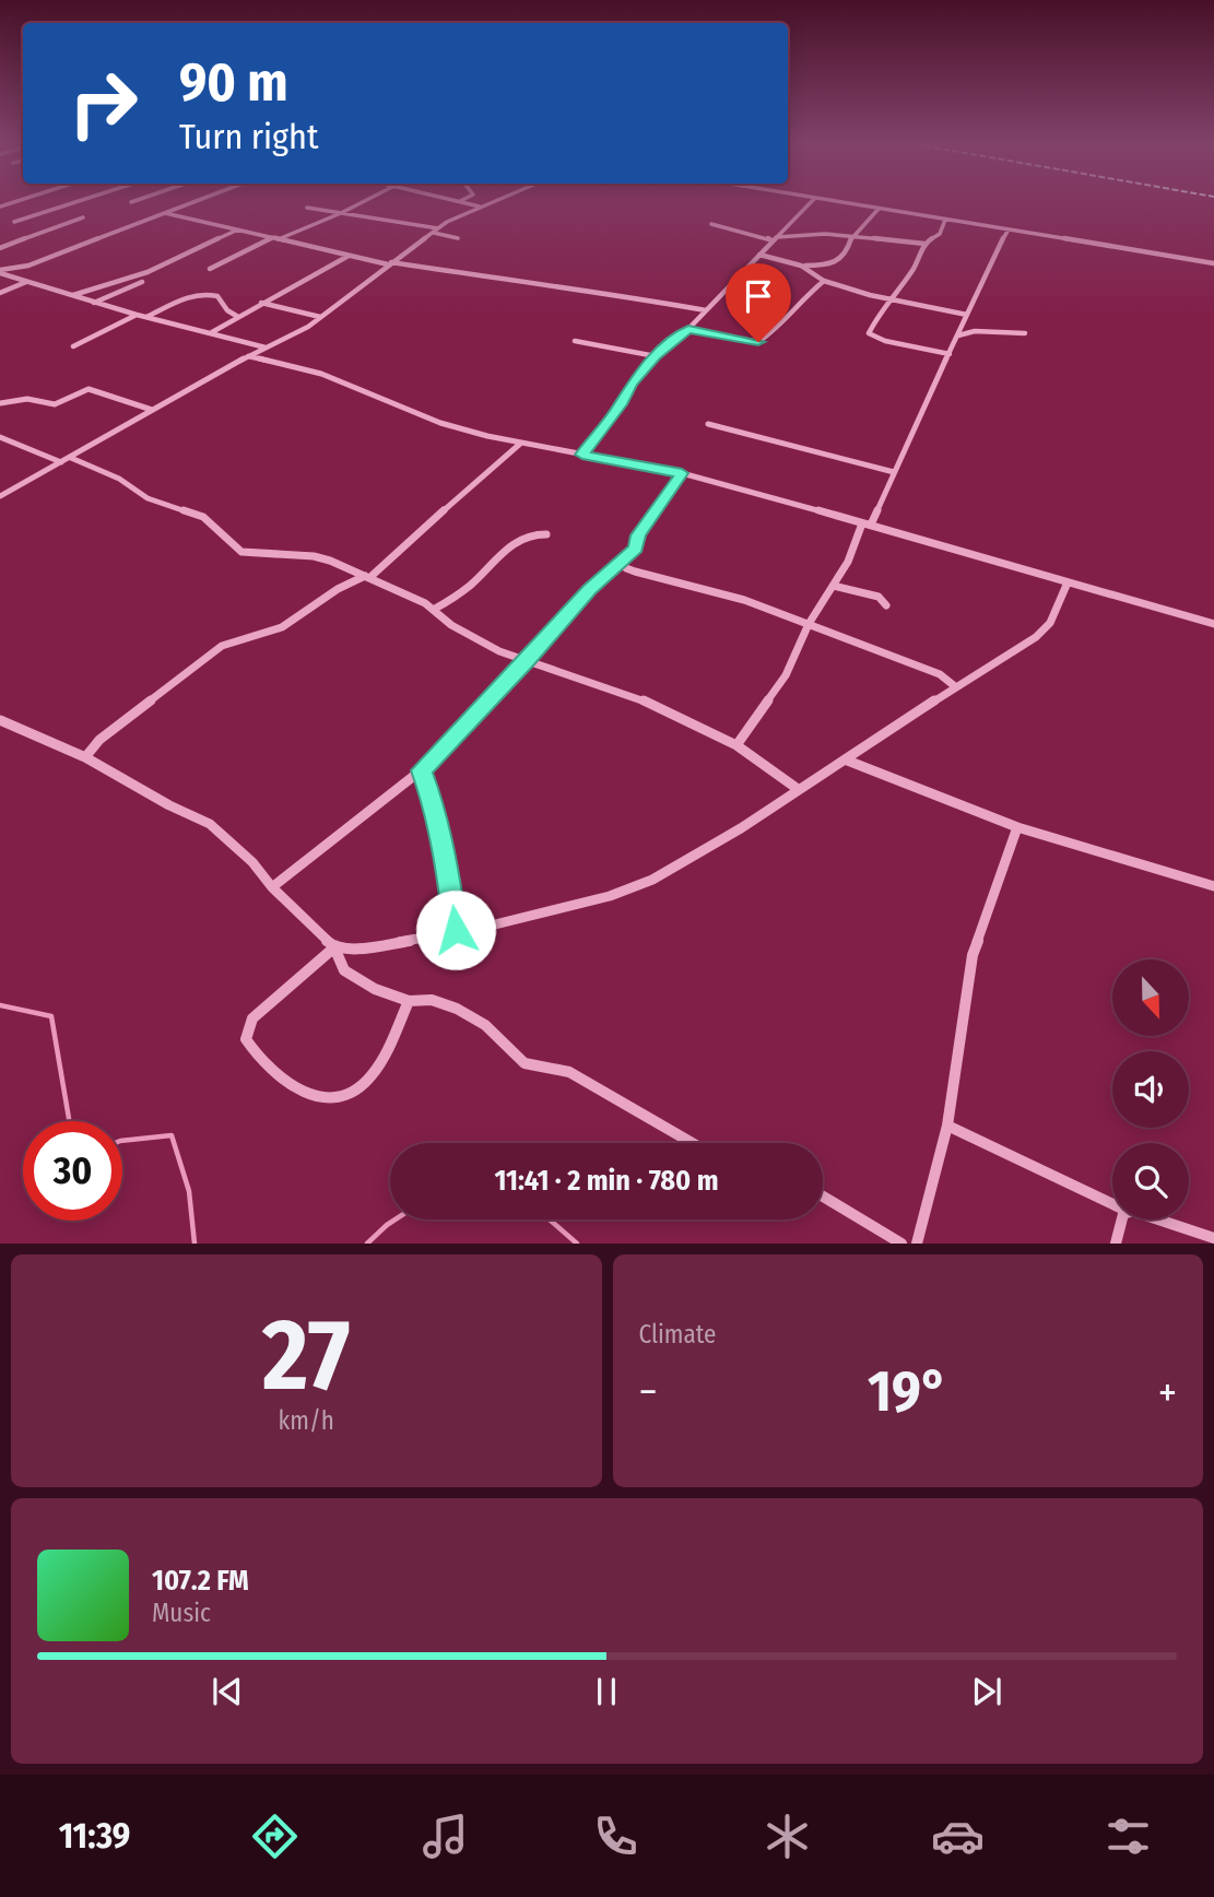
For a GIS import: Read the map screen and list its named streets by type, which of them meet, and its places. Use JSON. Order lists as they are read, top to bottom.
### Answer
{
  "north": "bottom",
  "page": {
    "turn": ["90 m", "Turn right"],
    "limit": "30",
    "trip": "11:41 · 2 min · 780 m",
    "tile": [
      ["27", "km/h"],
      "Climate"
    ],
    "heat": ["−", "19°", "+"],
    "song": ["107.2 FM", "Music"],
    "tabs": "11:39"
  }
}
